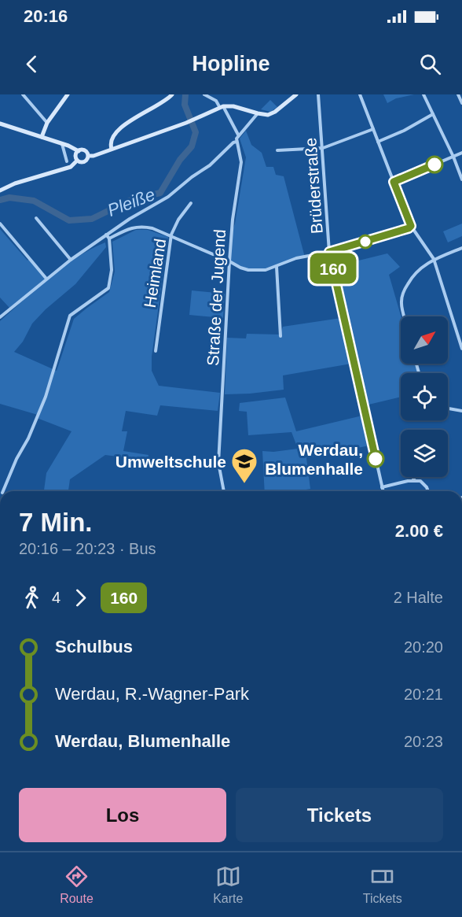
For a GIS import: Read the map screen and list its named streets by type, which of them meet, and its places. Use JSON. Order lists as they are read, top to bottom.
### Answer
{
  "streets": {
    "street": ["Brüderstraße", "Heimland", "Straße der Jugend"]
  },
  "water": ["Pleiße"],
  "places": {
    "other": ["Werdau, Blumenhalle"],
    "school or university": ["Umweltschule"]
  },
  "lines": ["bus line 160"],
  "north": "top right",
  "page": {
    "status": "20:16",
    "header": "Hopline",
    "on_map": "160",
    "heading": ["7 Min.", "20:16 – 20:23 · Bus", "2.00 €"],
    "legs": ["4", "160", "2 Halte"],
    "list": [
      {
        "name": "Schulbus",
        "value": "20:20"
      },
      {
        "name": "Werdau, R.-Wagner-Park",
        "value": "20:21"
      },
      {
        "name": "Werdau, Blumenhalle",
        "value": "20:23"
      }
    ],
    "buttons": ["Los", "Tickets"],
    "tabs": ["Route", "Karte", "Tickets"]
  }
}
